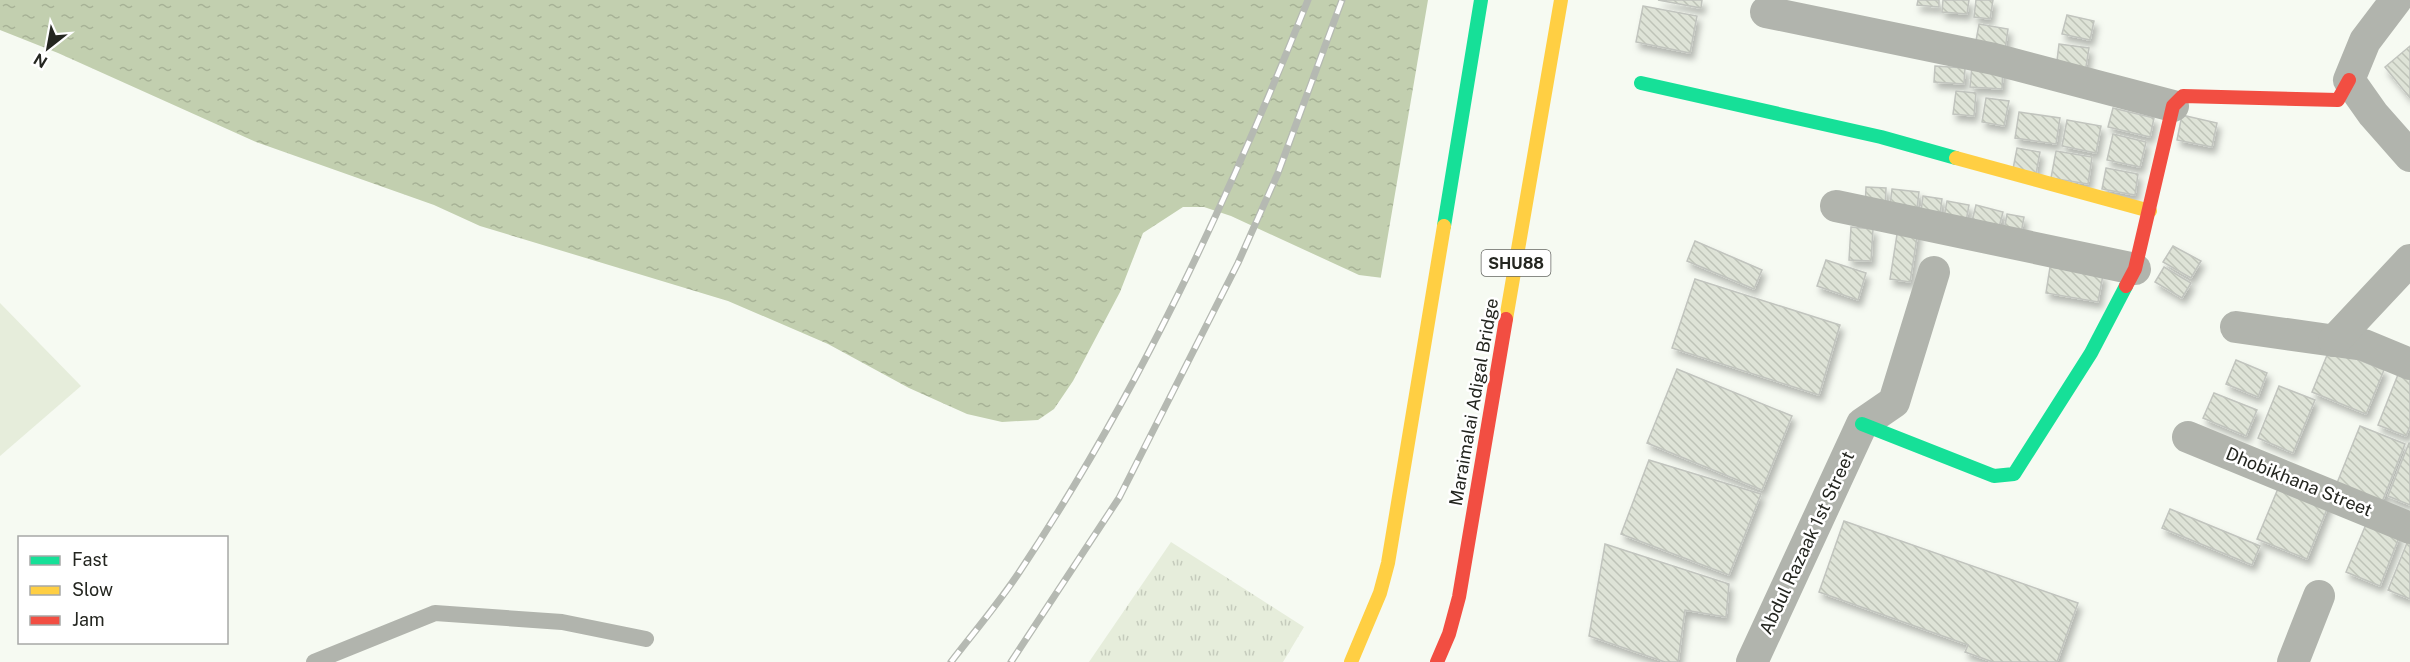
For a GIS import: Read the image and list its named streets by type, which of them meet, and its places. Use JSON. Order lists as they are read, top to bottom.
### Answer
{
  "streets": {
    "main road": ["SHU88", "Maraimalai Adigal Bridge"],
    "street": ["Dhobikhana Street", "Abdul Razaak 1st Street"]
  },
  "legend": ["Fast", "Slow", "Jam"],
  "north": "bottom left"
}
